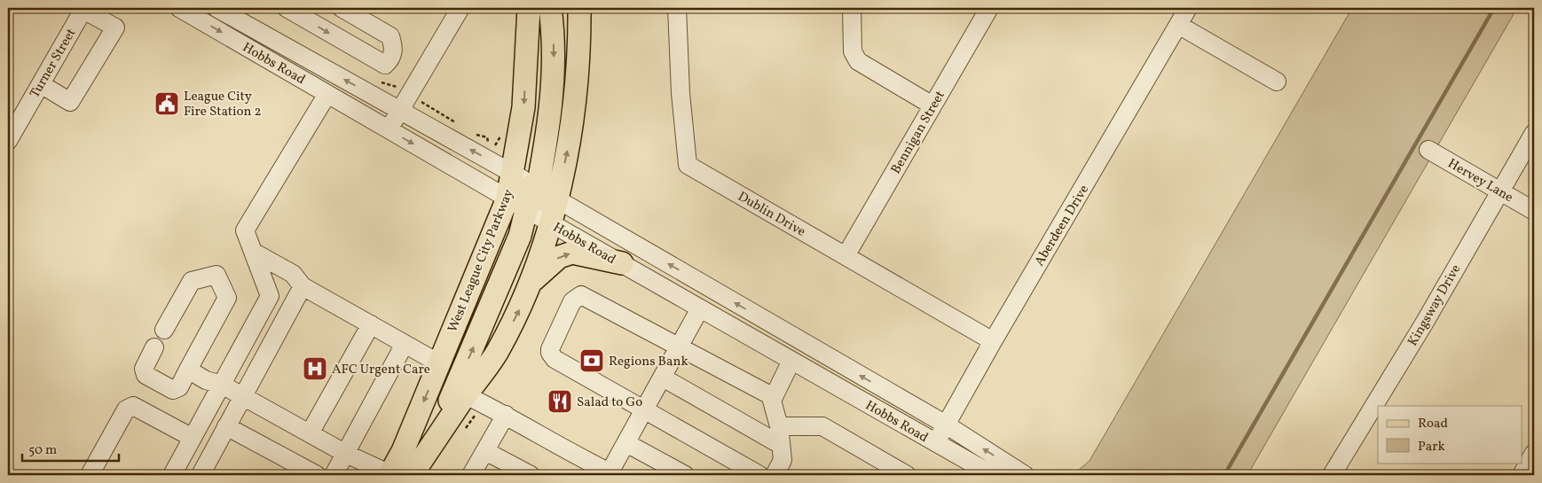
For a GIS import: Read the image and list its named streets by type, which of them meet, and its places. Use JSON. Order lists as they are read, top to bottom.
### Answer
{
  "streets": {
    "main road": ["West League City Parkway"],
    "street": [
      "Turner Street",
      "Hobbs Road",
      "Bennigan Street",
      "Hervey Lane",
      "Dublin Drive",
      "Aberdeen Drive",
      "Kingsway Drive"
    ]
  },
  "crossings": [
    ["Hobbs Road", "Aberdeen Drive"],
    ["Hobbs Road", "West League City Parkway"],
    ["Bennigan Street", "Dublin Drive"],
    ["Hervey Lane", "Kingsway Drive"],
    ["Dublin Drive", "Aberdeen Drive"]
  ],
  "places": {
    "public building": ["League City Fire Station 2"],
    "bank": ["Regions Bank"],
    "hospital": ["AFC Urgent Care"],
    "restaurant": ["Salad to Go"]
  },
  "legend": ["Road", "Park"],
  "scale_bar": "50 m"
}
